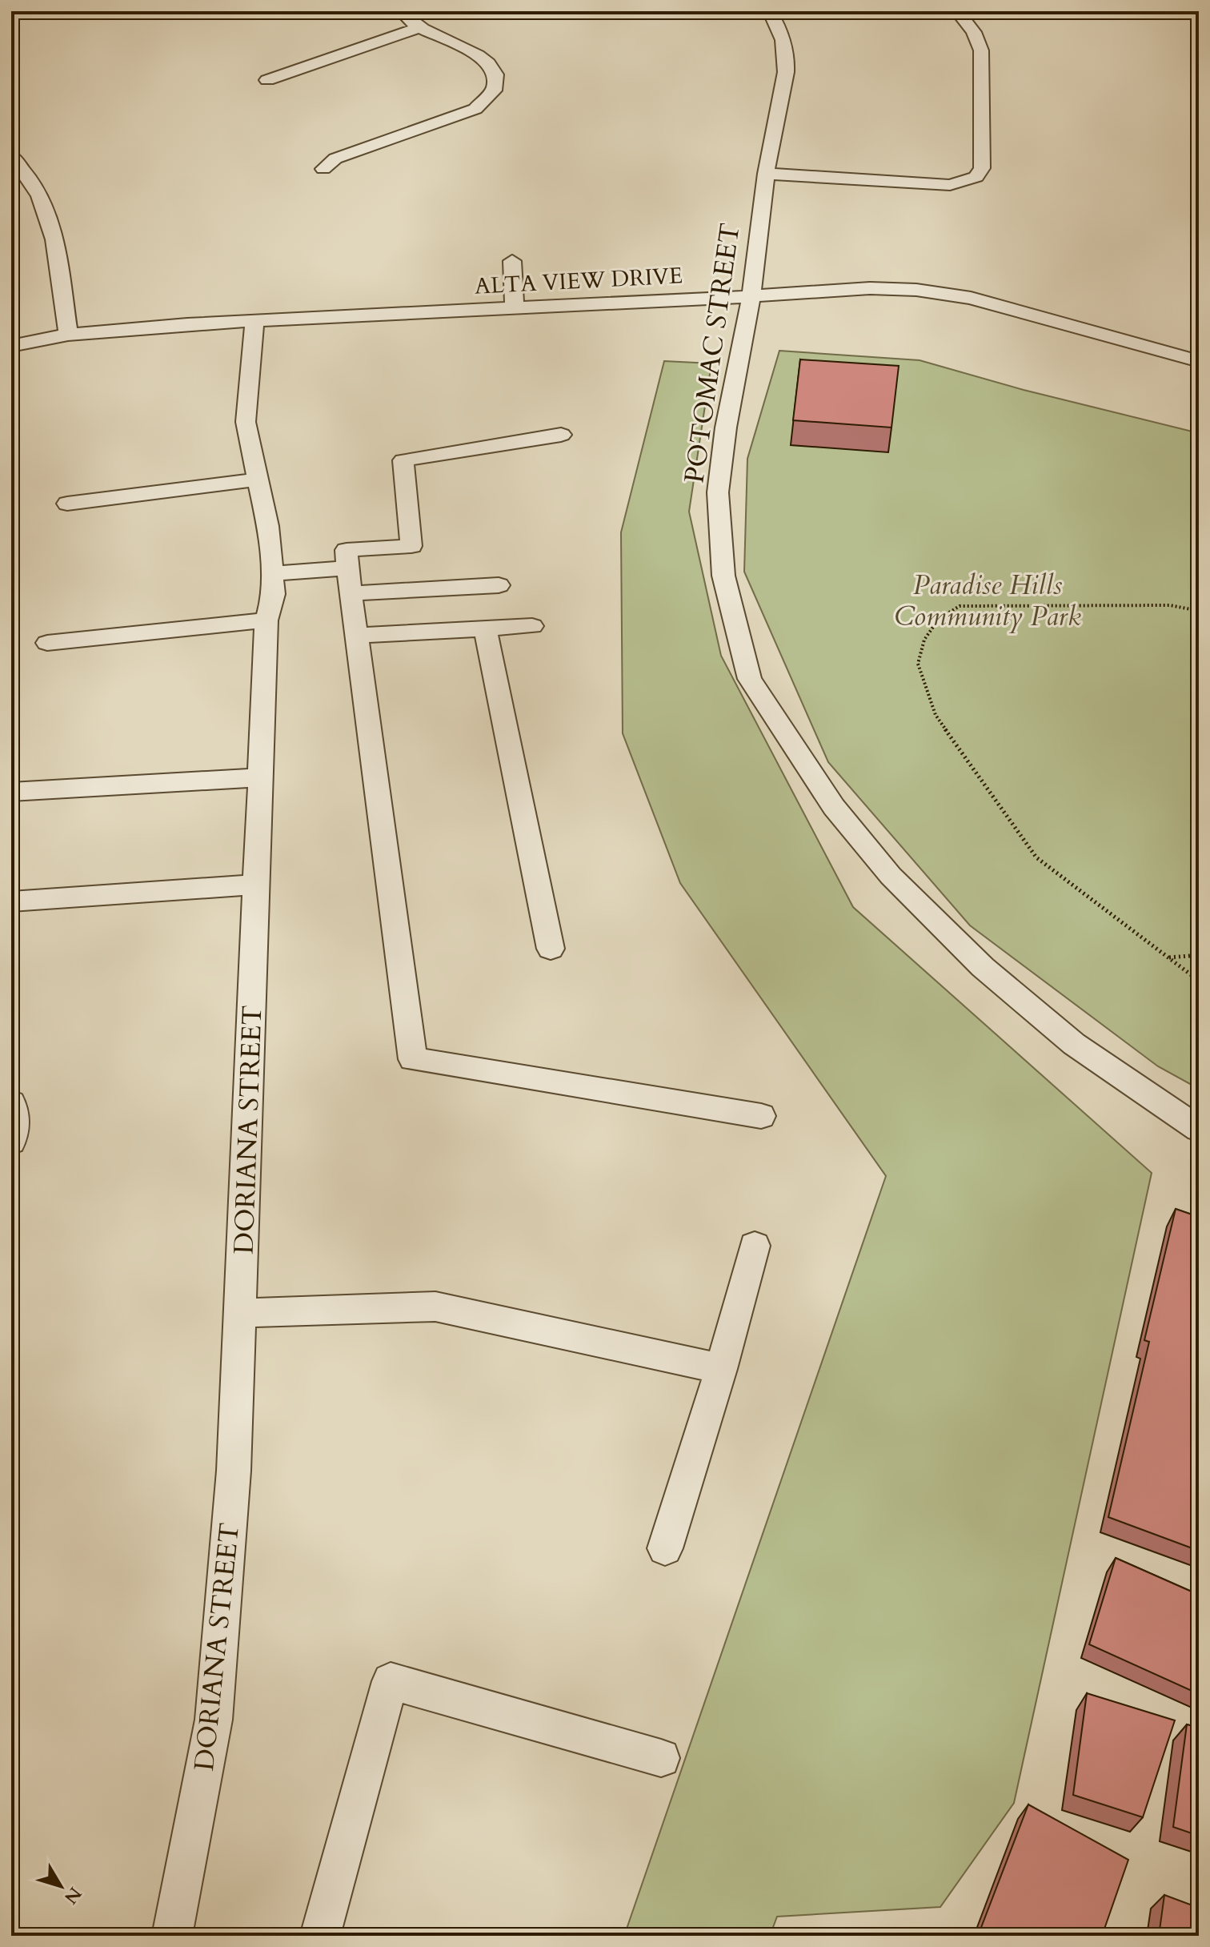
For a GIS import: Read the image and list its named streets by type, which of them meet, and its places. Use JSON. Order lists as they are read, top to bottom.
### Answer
{
  "streets": {
    "street": ["ALTA VIEW DRIVE", "POTOMAC STREET", "DORIANA STREET"]
  },
  "crossings": [
    ["ALTA VIEW DRIVE", "POTOMAC STREET"],
    ["ALTA VIEW DRIVE", "DORIANA STREET"]
  ],
  "parks": ["Paradise Hills Community Park"],
  "north": "bottom right"
}
